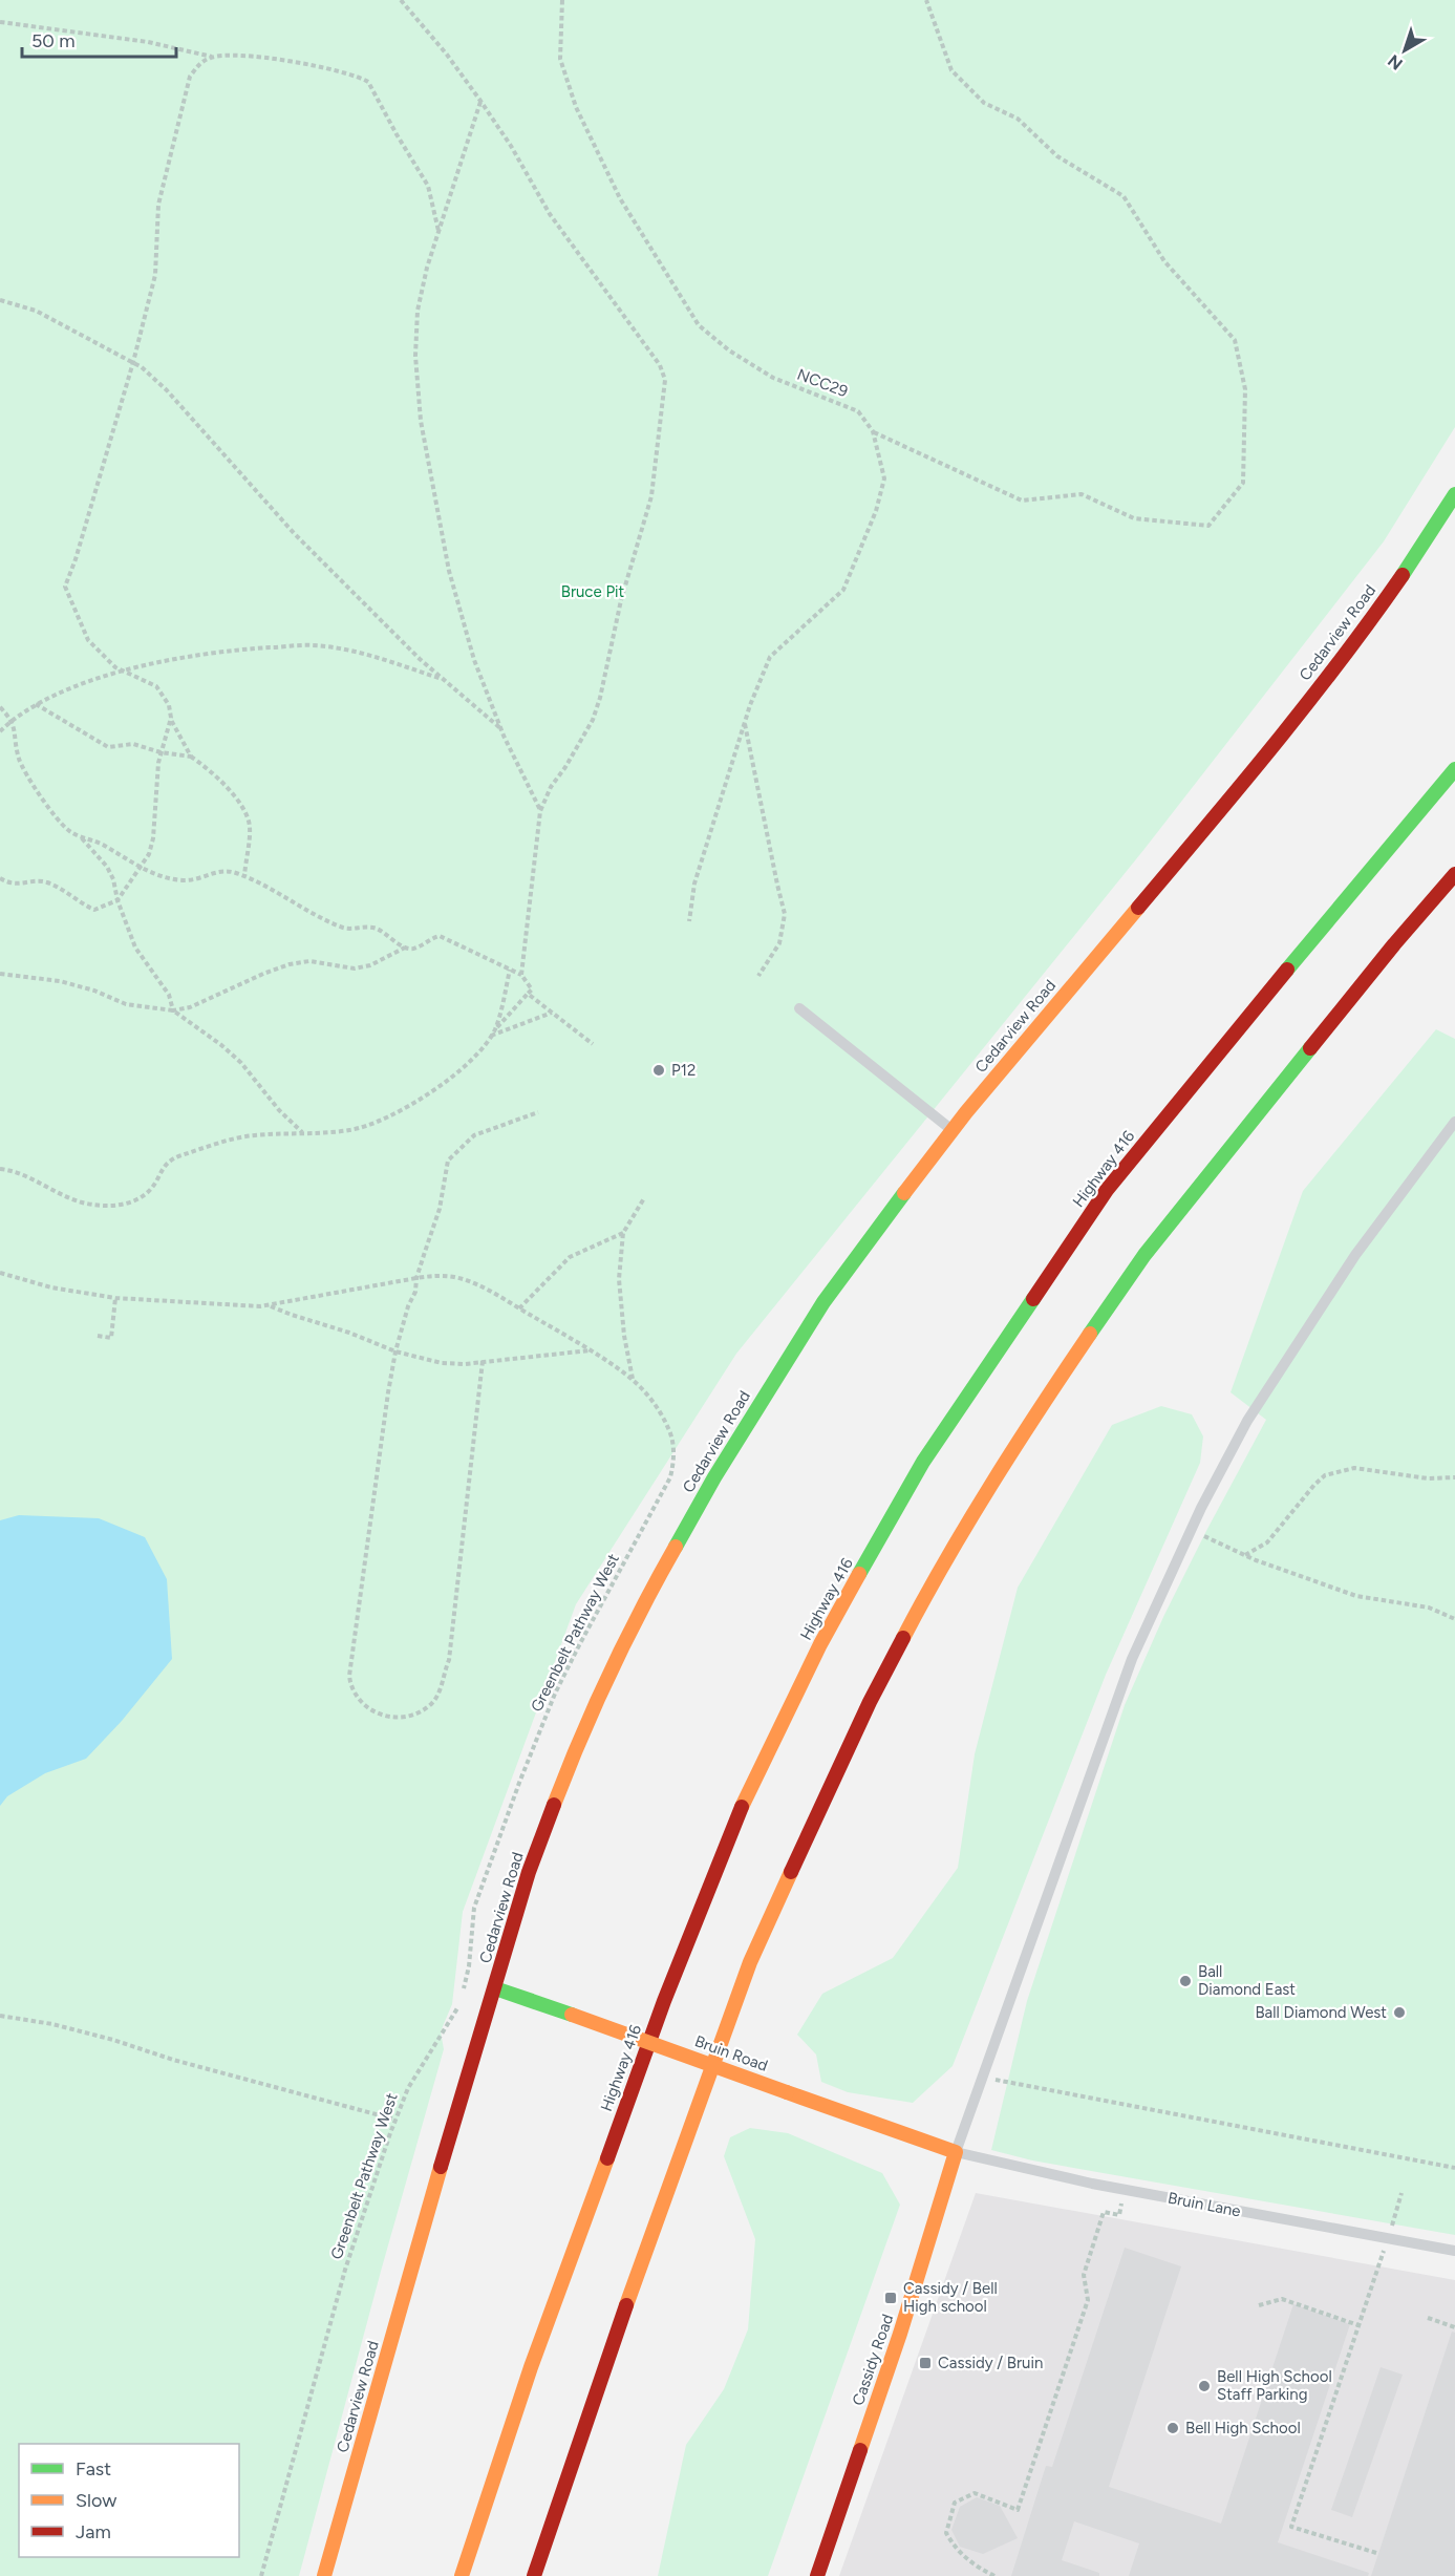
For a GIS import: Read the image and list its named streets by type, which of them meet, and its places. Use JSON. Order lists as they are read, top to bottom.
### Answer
{
  "streets": {
    "main road": [
      "Cedarview Road",
      "Highway 416",
      "Bruin Road",
      "Cassidy Road"
    ],
    "lane": ["Bruin Lane"],
    "path": ["NCC29", "Greenbelt Pathway West"]
  },
  "crossings": [
    ["Cedarview Road", "Bruin Road"],
    ["Bruin Road", "Bruin Lane"],
    ["Bruin Road", "Cassidy Road"],
    ["Bruin Lane", "Cassidy Road"]
  ],
  "parks": ["Bruce Pit"],
  "places": {
    "other": [
      "P12",
      "Ball Diamond East",
      "Ball Diamond West",
      "Bell High School Staff Parking",
      "Bell High School"
    ],
    "transit": ["Cassidy / Bell High school", "Cassidy / Bruin"]
  },
  "legend": ["Fast", "Slow", "Jam"],
  "scale_bar": "50 m",
  "north": "bottom left"
}
